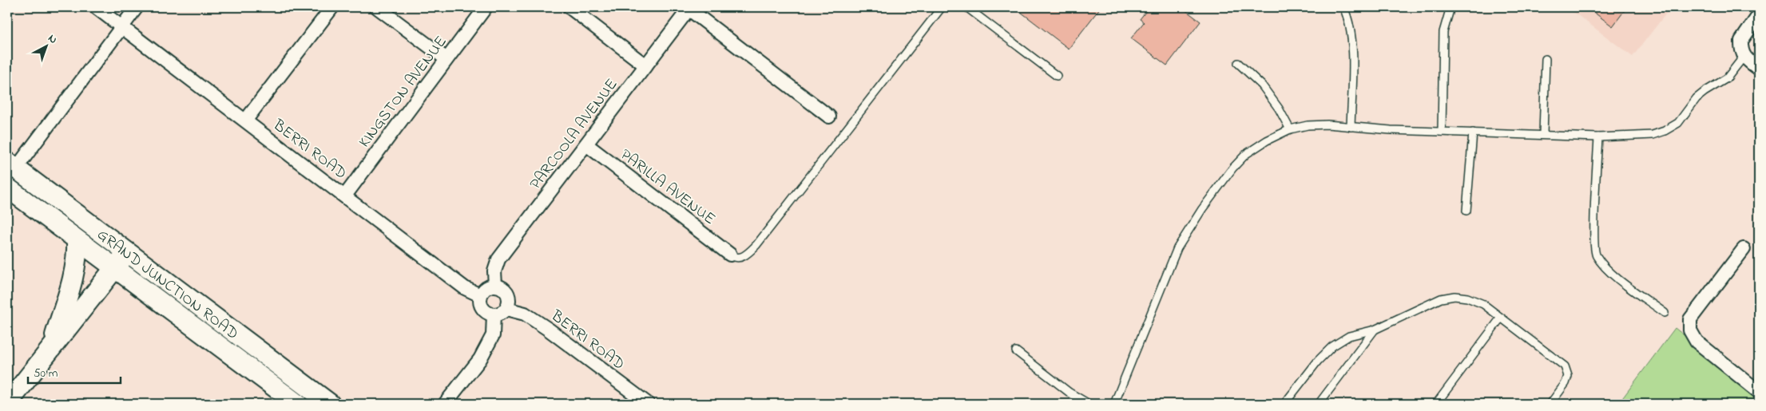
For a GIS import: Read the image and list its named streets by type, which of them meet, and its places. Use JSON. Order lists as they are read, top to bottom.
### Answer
{
  "streets": {
    "main road": ["GRAND JUNCTION ROAD"],
    "street": [
      "KINGSTON AVENUE",
      "PARCOOLA AVENUE",
      "BERRI ROAD",
      "PARILLA AVENUE"
    ]
  },
  "crossings": [
    ["KINGSTON AVENUE", "BERRI ROAD"],
    ["PARCOOLA AVENUE", "BERRI ROAD"],
    ["PARCOOLA AVENUE", "PARILLA AVENUE"]
  ],
  "scale_bar": "50 m",
  "north": "top right"
}
